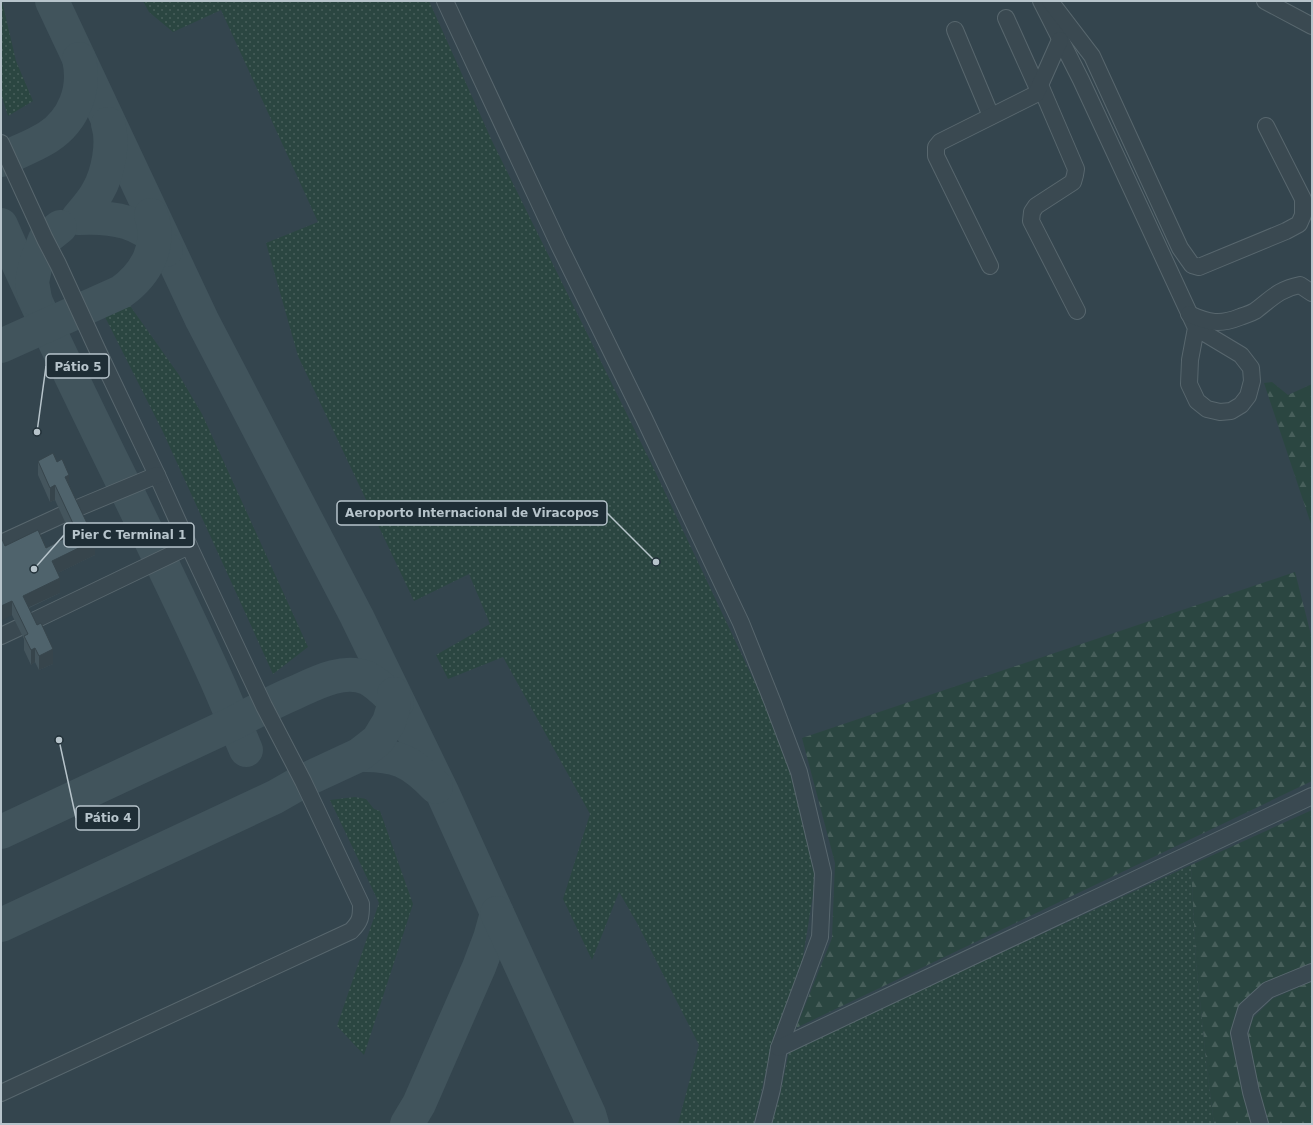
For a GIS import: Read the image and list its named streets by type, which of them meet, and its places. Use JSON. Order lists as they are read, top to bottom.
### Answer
{
  "places": [
    "Pátio 5",
    "Aeroporto Internacional de Viracopos",
    "Pier C Terminal 1",
    "Pátio 4"
  ]
}
